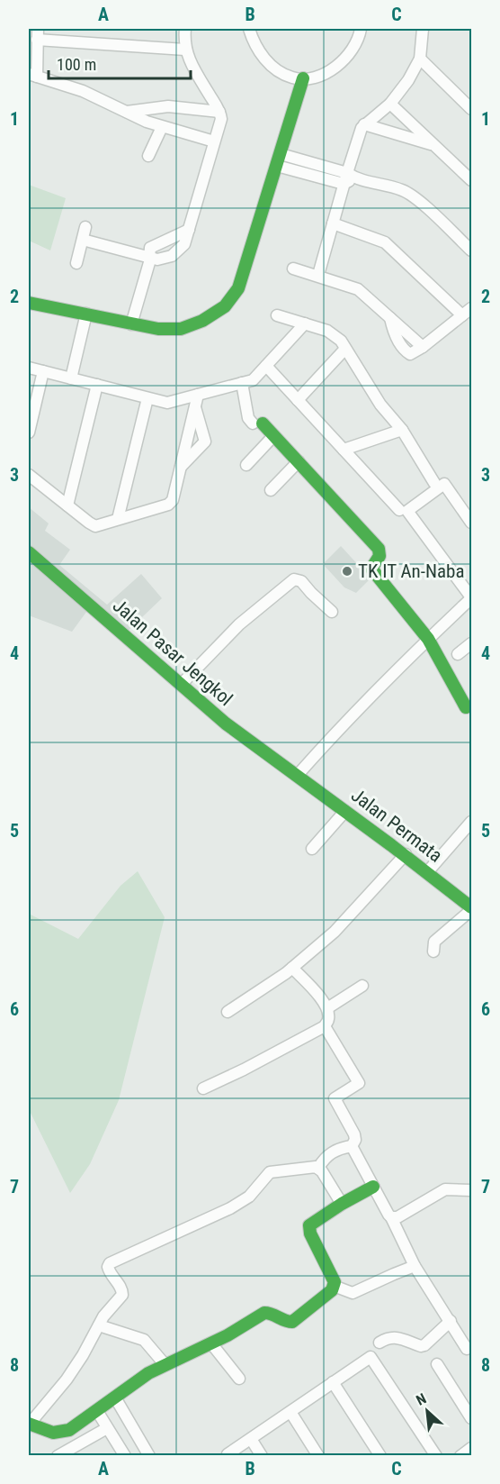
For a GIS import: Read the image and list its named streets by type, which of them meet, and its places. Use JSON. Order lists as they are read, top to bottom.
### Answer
{
  "streets": {
    "street": ["Jalan Pasar Jengkol", "Jalan Permata"]
  },
  "crossings": [
    ["Jalan Pasar Jengkol", "Jalan Permata"]
  ],
  "places": ["TK IT An-Naba"],
  "scale_bar": "100 m",
  "north": "top left",
  "grid": {
    "columns": ["A", "B", "C"],
    "rows": [
      "1",
      "2",
      "3",
      "4",
      "5",
      "6",
      "7",
      "8"
    ]
  }
}
